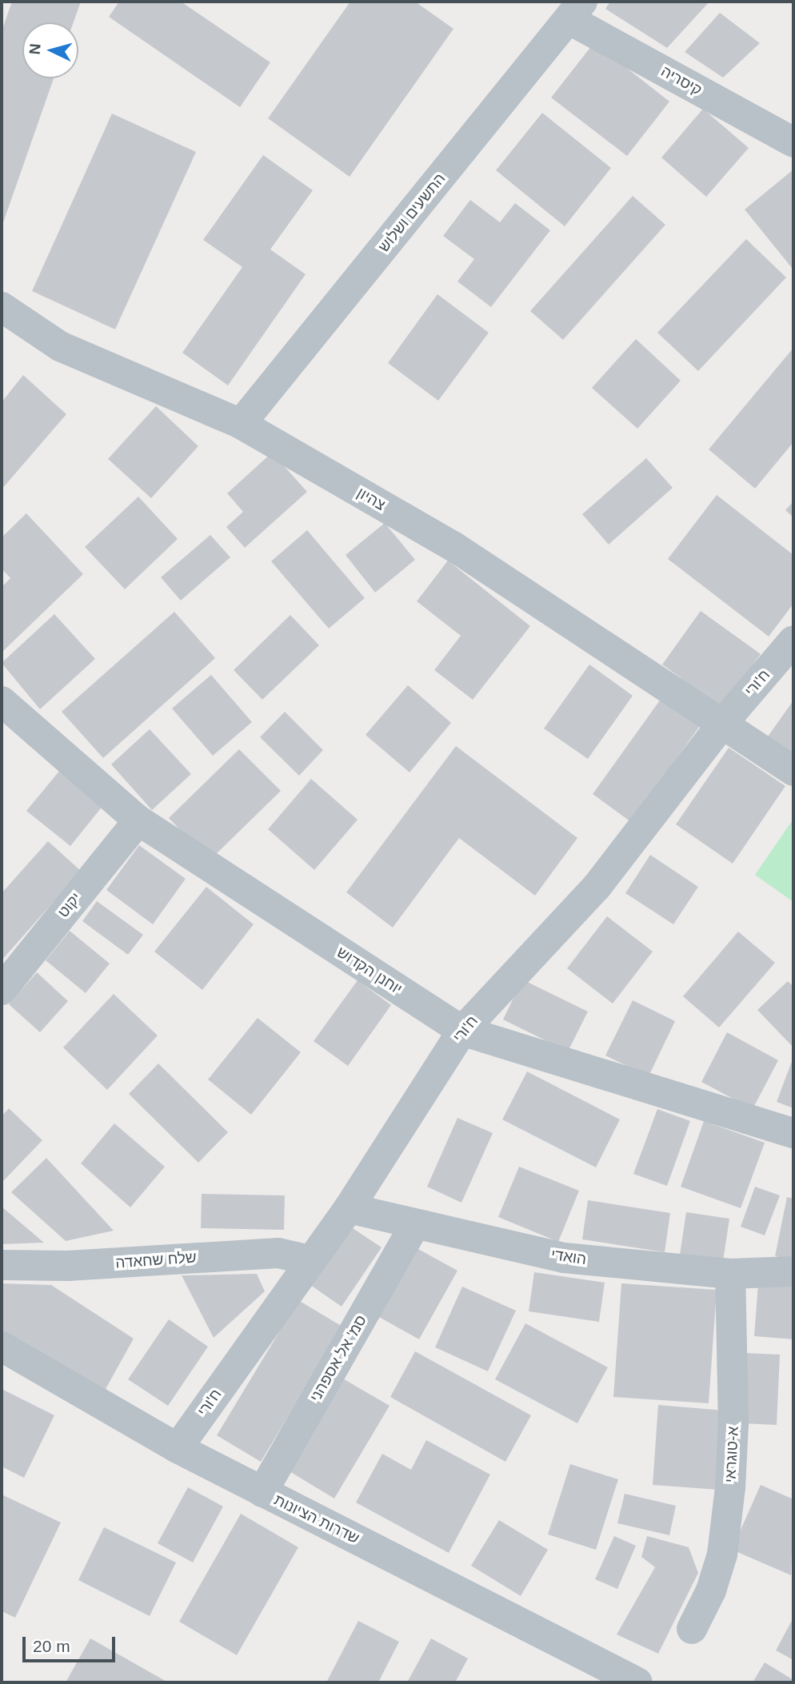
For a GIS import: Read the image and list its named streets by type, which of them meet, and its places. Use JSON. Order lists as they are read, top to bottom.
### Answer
{
  "streets": {
    "street": [
      "קיסריה",
      "התשעים ושלוש",
      "צהיון",
      "ח'ורי",
      "יקוט",
      "יוחנן הקדוש",
      "הואדי",
      "שלח שחאדה",
      "סמ' אל אספהני",
      "א-טוגראי",
      "שדרות הציונות"
    ]
  },
  "crossings": [
    ["קיסריה", "התשעים ושלוש"],
    ["התשעים ושלוש", "צהיון"],
    ["צהיון", "ח'ורי"],
    ["ח'ורי", "יוחנן הקדוש"],
    ["ח'ורי", "הואדי"],
    ["ח'ורי", "שלח שחאדה"],
    ["ח'ורי", "שדרות הציונות"],
    ["יקוט", "יוחנן הקדוש"],
    ["הואדי", "סמ' אל אספהני"],
    ["הואדי", "א-טוגראי"],
    ["סמ' אל אספהני", "שדרות הציונות"]
  ],
  "scale_bar": "20 m",
  "north": "left"
}
